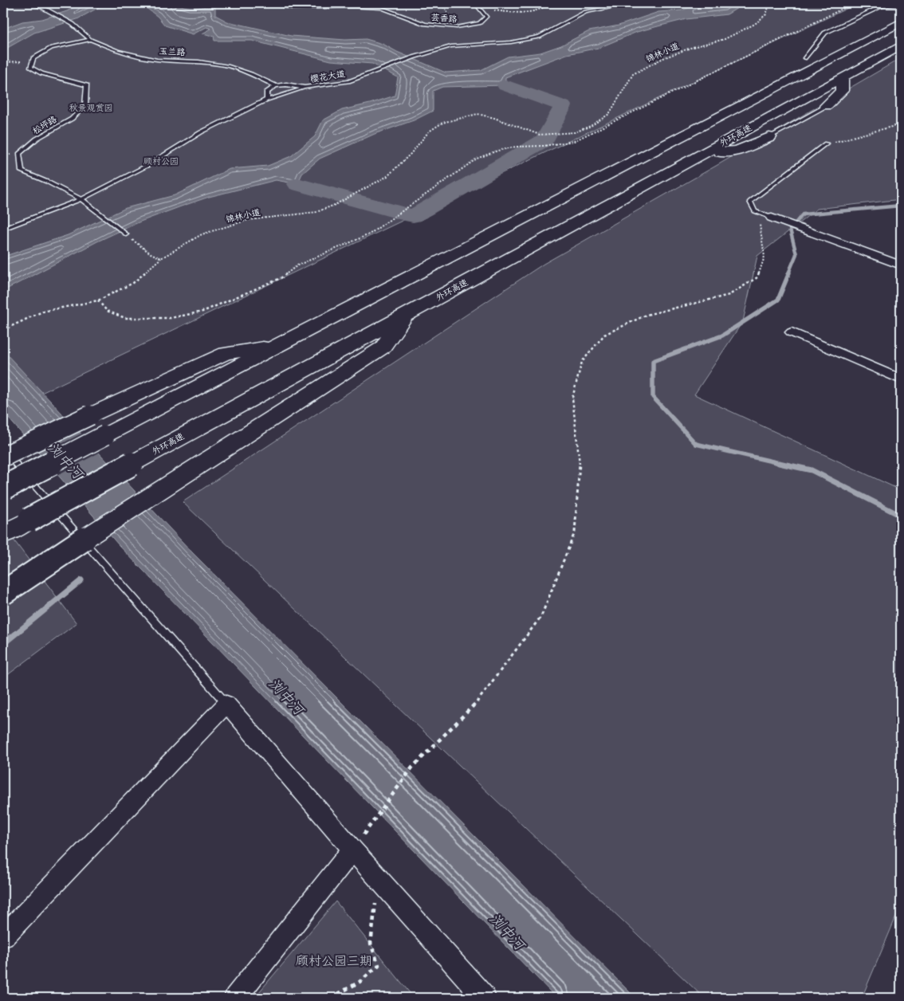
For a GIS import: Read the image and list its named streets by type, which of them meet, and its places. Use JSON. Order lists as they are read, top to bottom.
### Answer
{
  "streets": {
    "highway": ["外环高速"],
    "lane": [
      "芸香路",
      "玉兰路",
      "樱花大道",
      "松坪路"
    ],
    "path": ["锦林小道"]
  },
  "crossings": [
    ["玉兰路", "樱花大道"]
  ],
  "water": ["浏中河"],
  "parks": ["秋景观赏园", "顾村公园", "顾村公园三期"]
}
